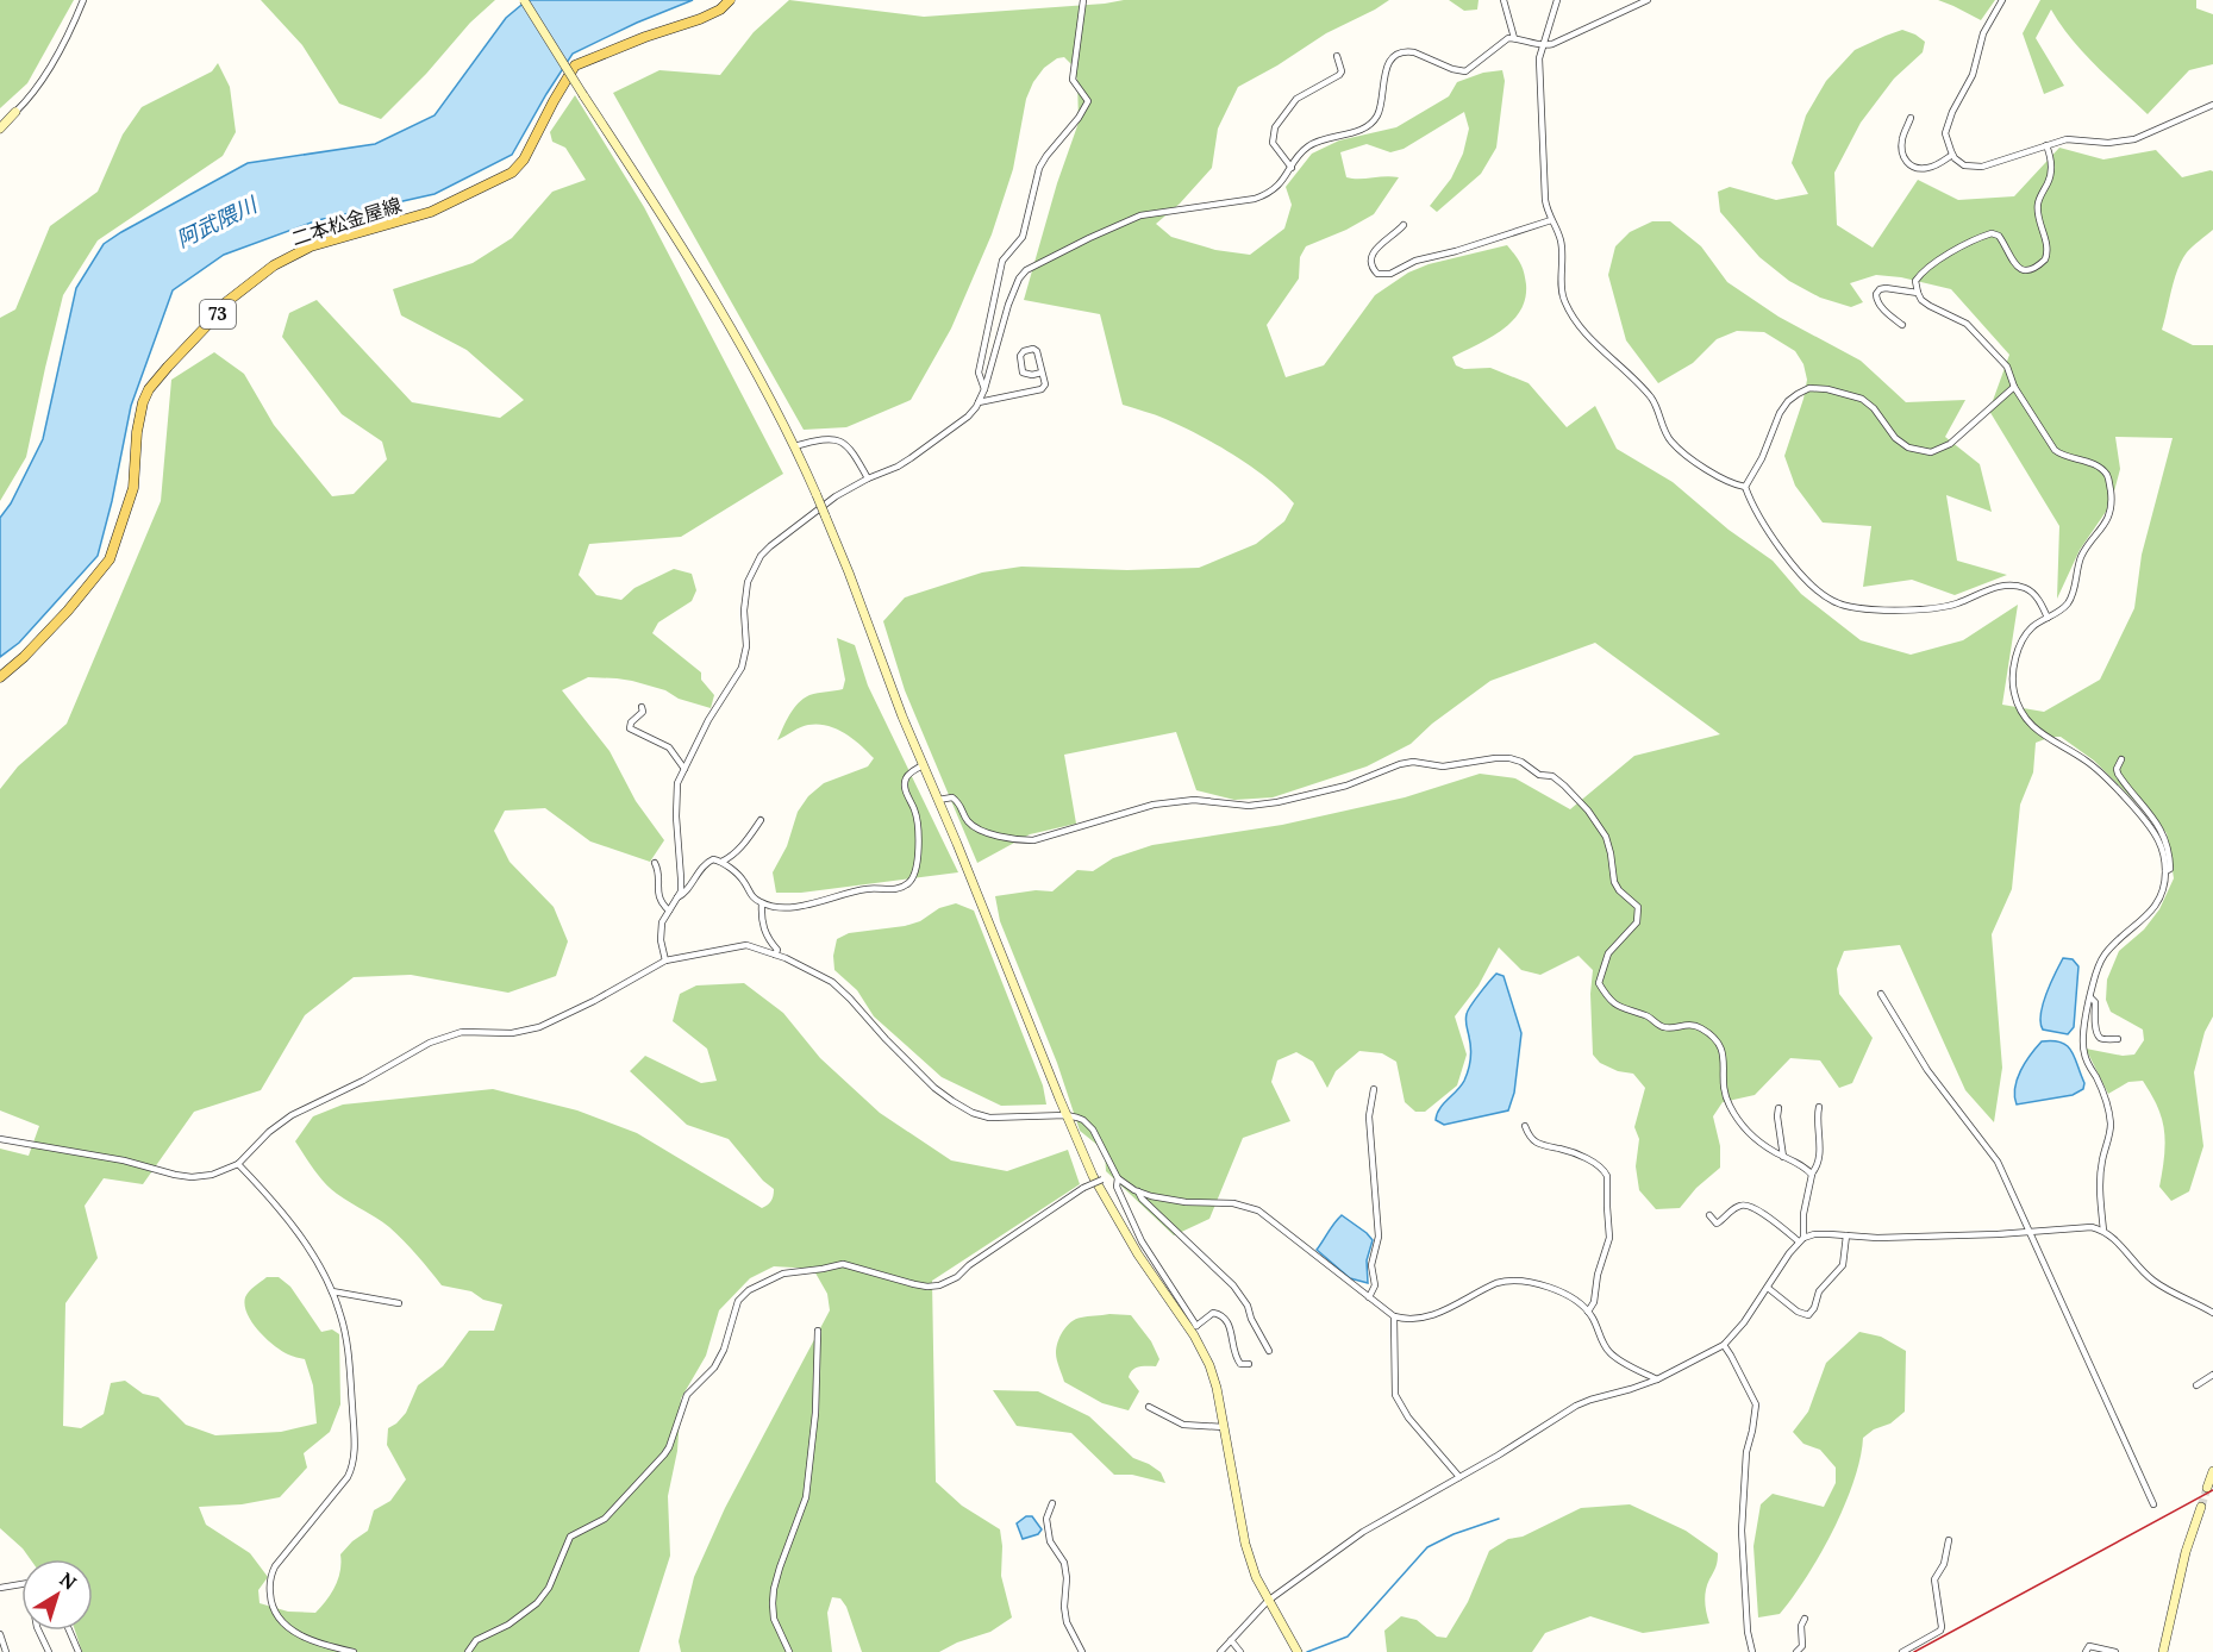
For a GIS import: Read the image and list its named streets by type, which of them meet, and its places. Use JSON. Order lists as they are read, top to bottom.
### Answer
{
  "streets": {
    "main road": ["二本松金屋線", "73"]
  },
  "water": ["阿武隈川"],
  "north": "top right"
}
